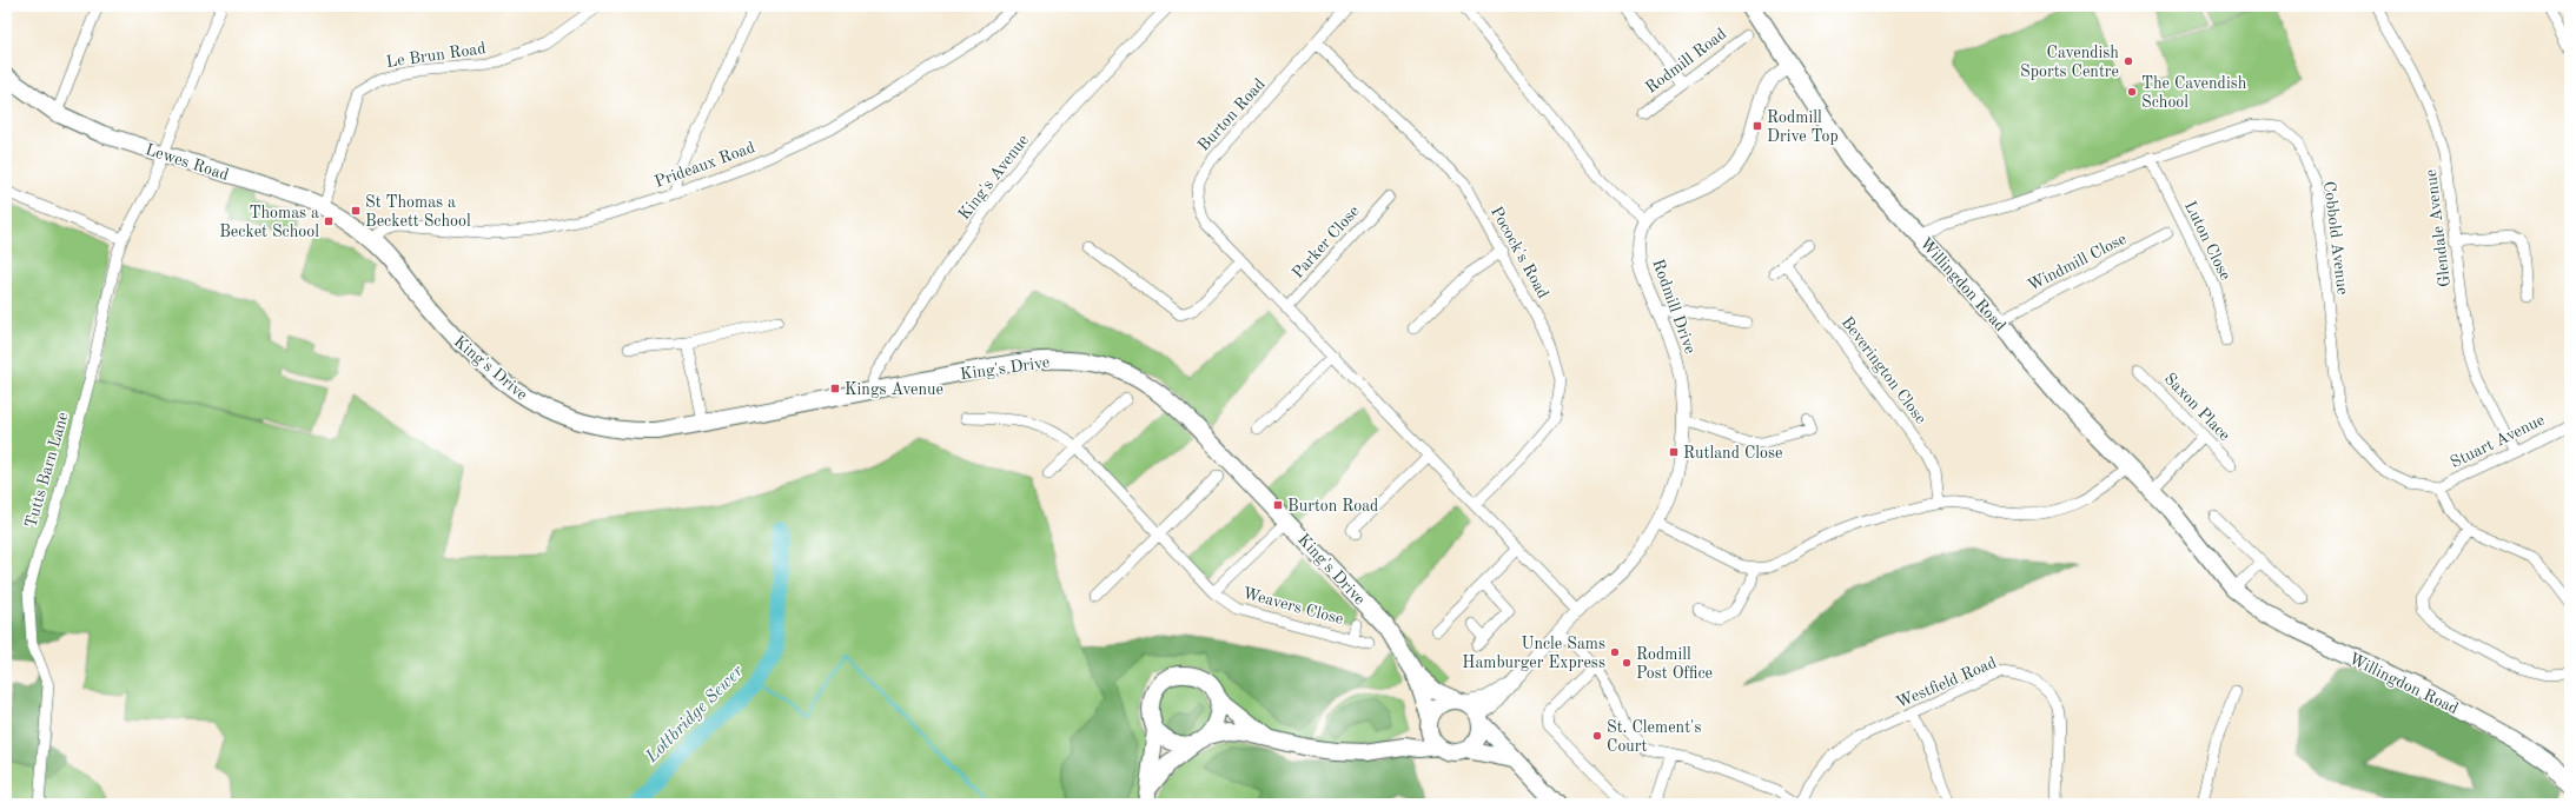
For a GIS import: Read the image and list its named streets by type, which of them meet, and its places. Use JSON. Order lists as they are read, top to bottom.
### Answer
{
  "streets": {
    "main road": ["Lewes Road", "Willingdon Road", "King's Drive"],
    "street": [
      "Le Brun Road",
      "Rodmill Road",
      "Burton Road",
      "Prideaux Road",
      "King's Avenue",
      "Glendale Avenue",
      "Cobbold Avenue",
      "Luton Close",
      "Parker Close",
      "Pocock's Road",
      "Windmill Close",
      "Rodmill Drive",
      "Beverington Close",
      "Saxon Place",
      "Stuart Avenue",
      "Tutts Barn Lane",
      "Weavers Close",
      "Westfield Road"
    ]
  },
  "crossings": [
    ["Le Brun Road", "Lewes Road"],
    ["Burton Road", "Parker Close"],
    ["Burton Road", "Pocock's Road"],
    ["Burton Road", "Rodmill Drive"],
    ["Lewes Road", "Prideaux Road"],
    ["Lewes Road", "King's Drive"],
    ["Lewes Road", "Tutts Barn Lane"],
    ["Prideaux Road", "King's Drive"],
    ["King's Avenue", "King's Drive"],
    ["Glendale Avenue", "Stuart Avenue"],
    ["Cobbold Avenue", "Luton Close"],
    ["Cobbold Avenue", "Willingdon Road"],
    ["Cobbold Avenue", "Stuart Avenue"],
    ["Windmill Close", "Willingdon Road"],
    ["Rodmill Drive", "King's Drive"],
    ["King's Drive", "Weavers Close"]
  ],
  "water": ["Lottbridge Sewer"],
  "places": {
    "other": [
      "Cavendish Sports Centre",
      "The Cavendish School",
      "Uncle Sams Hamburger Express",
      "Rodmill Post Office",
      "St. Clement's Court"
    ],
    "transit": [
      "Rodmill Drive Top",
      "St Thomas a Beckett School",
      "Thomas a Becket School",
      "Kings Avenue",
      "Rutland Close",
      "Burton Road"
    ]
  }
}
